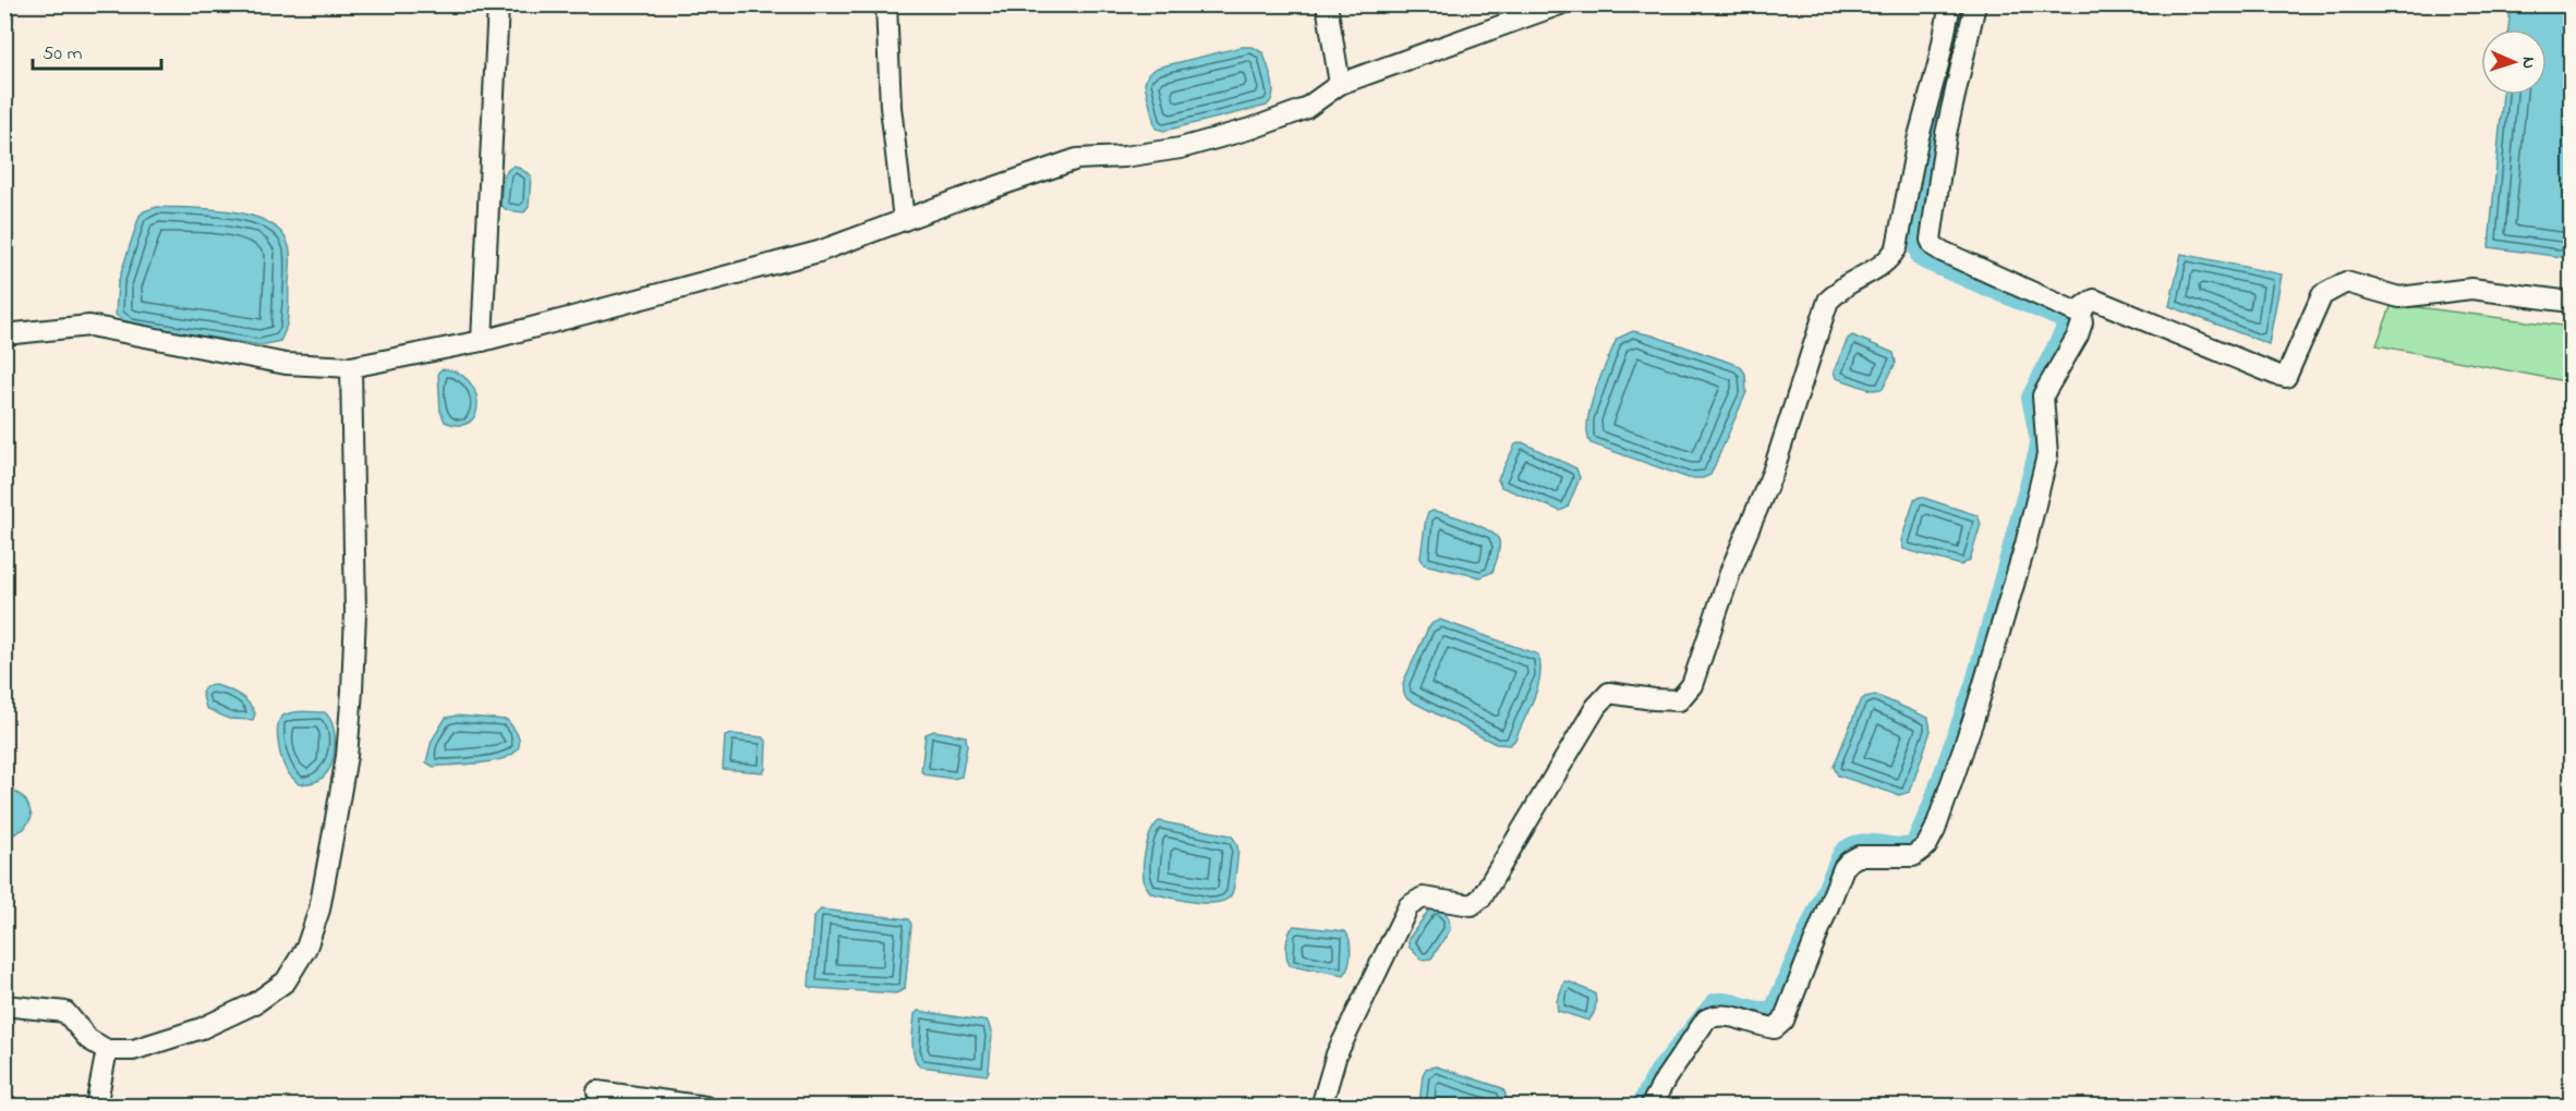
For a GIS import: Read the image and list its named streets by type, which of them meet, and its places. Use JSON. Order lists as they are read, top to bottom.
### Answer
{
  "scale_bar": "50 m",
  "north": "right"
}
